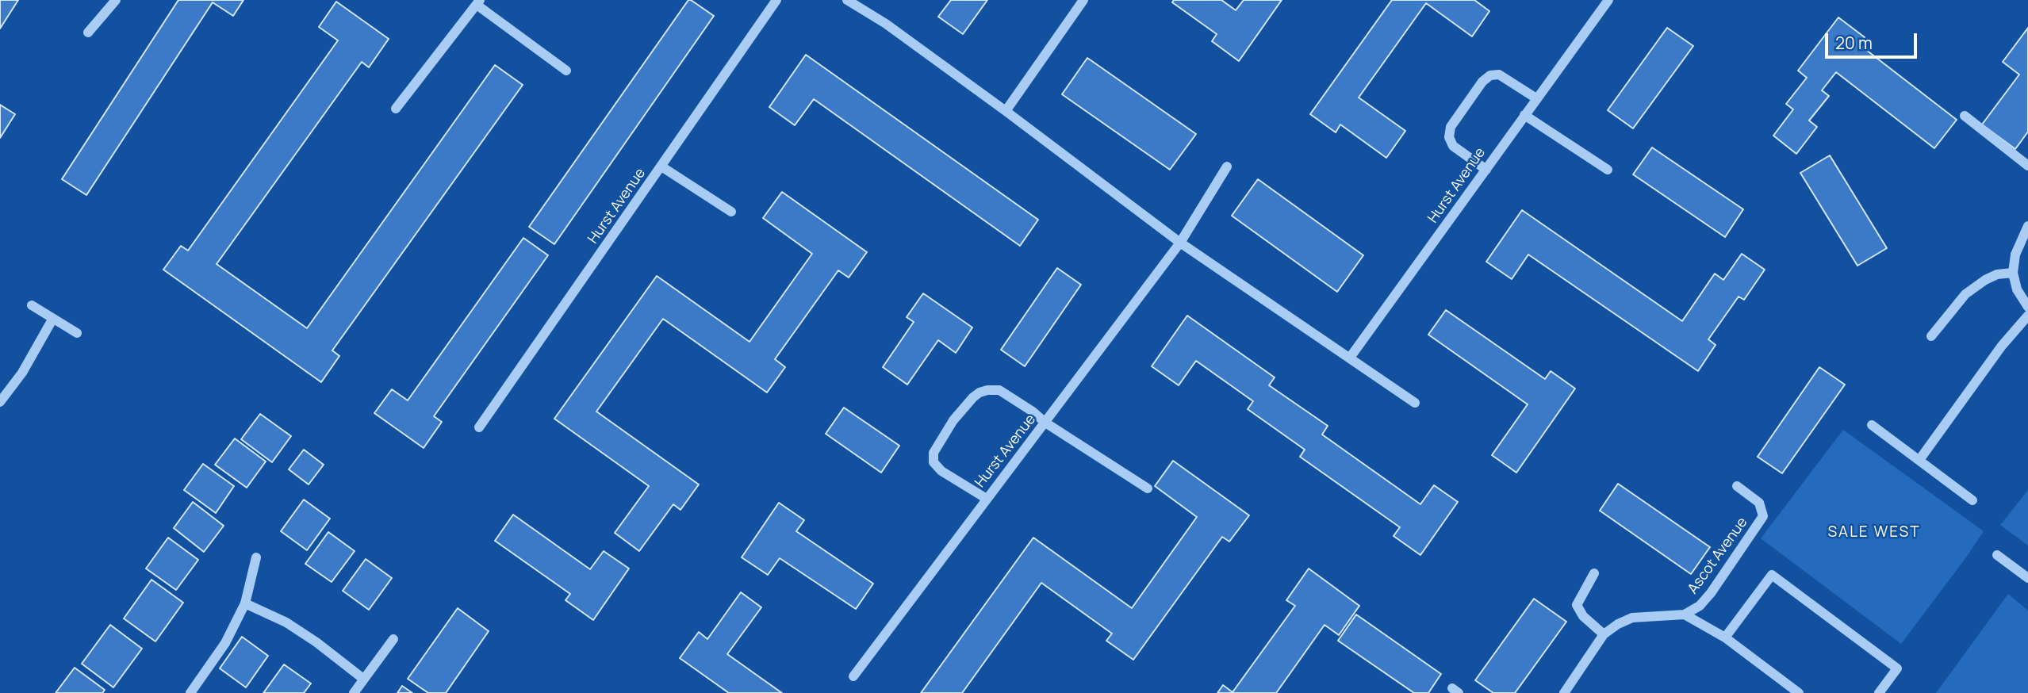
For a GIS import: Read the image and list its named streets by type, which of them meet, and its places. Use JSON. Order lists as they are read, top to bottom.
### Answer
{
  "streets": {
    "street": ["Hurst Avenue", "Ascot Avenue"]
  },
  "districts": ["SALE WEST"],
  "scale_bar": "20 m"
}
